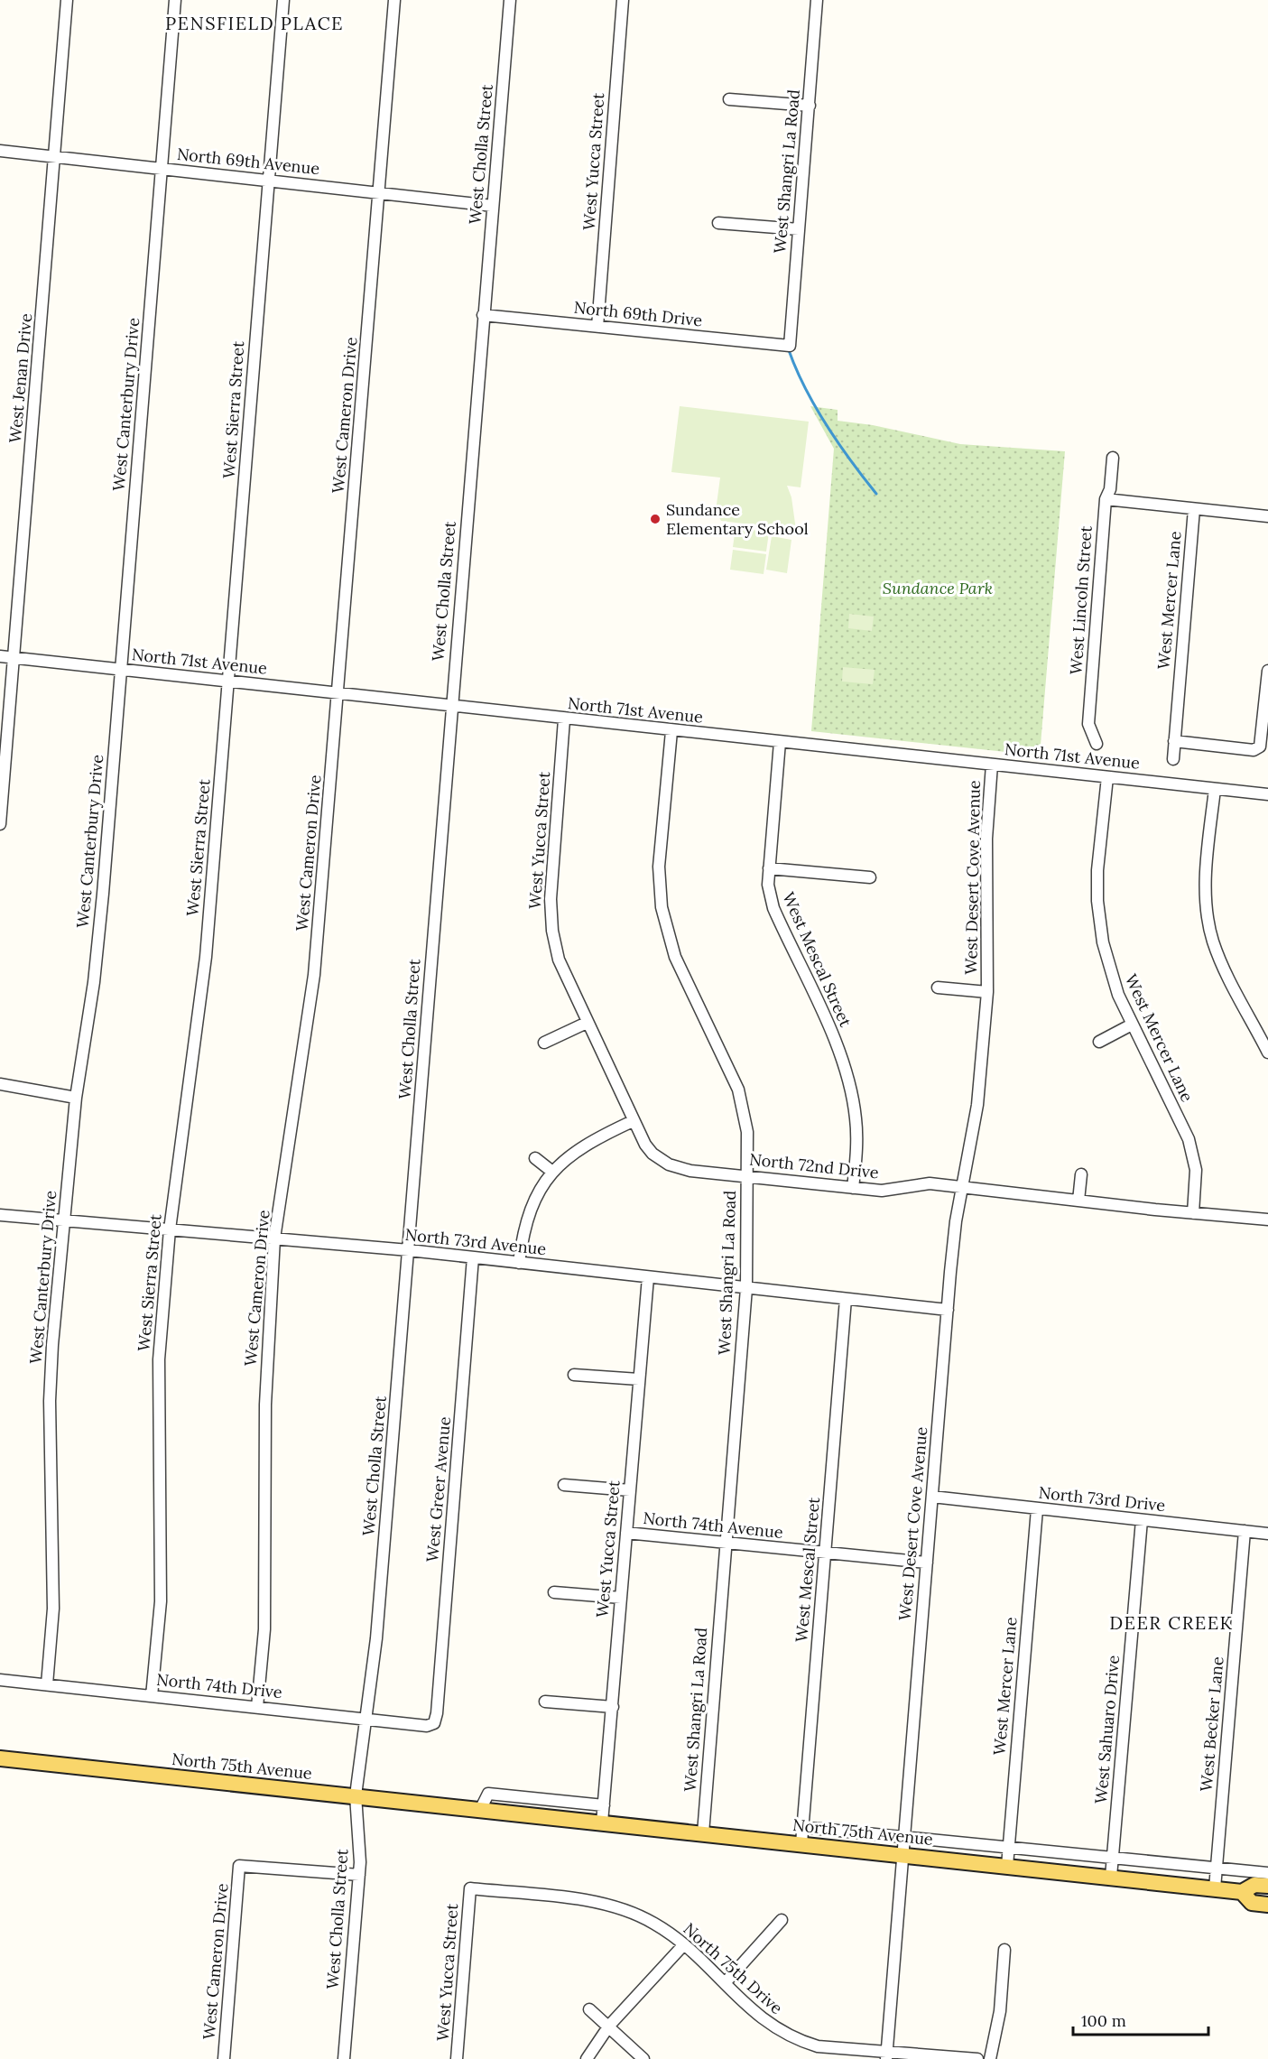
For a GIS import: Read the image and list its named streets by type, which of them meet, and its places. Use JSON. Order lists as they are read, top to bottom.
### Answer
{
  "streets": {
    "main road": ["North 75th Avenue"],
    "street": [
      "West Cholla Street",
      "North 69th Avenue",
      "West Yucca Street",
      "West Shangri La Road",
      "North 69th Drive",
      "West Jenan Drive",
      "West Canterbury Drive",
      "West Sierra Street",
      "West Cameron Drive",
      "West Lincoln Street",
      "West Mercer Lane",
      "North 71st Avenue",
      "West Desert Cove Avenue",
      "West Mescal Street",
      "North 72nd Drive",
      "North 73rd Avenue",
      "West Greer Avenue",
      "North 73rd Drive",
      "North 74th Avenue",
      "North 74th Drive",
      "West Becker Lane",
      "West Sahuaro Drive",
      "North 75th Drive"
    ]
  },
  "crossings": [
    ["West Cholla Street", "North 69th Avenue"],
    ["West Cholla Street", "North 69th Drive"],
    ["West Cholla Street", "West Cameron Drive"],
    ["West Cholla Street", "North 71st Avenue"],
    ["West Cholla Street", "North 73rd Avenue"],
    ["West Cholla Street", "North 74th Drive"],
    ["West Cholla Street", "North 75th Avenue"],
    ["North 69th Avenue", "West Jenan Drive"],
    ["North 69th Avenue", "West Canterbury Drive"],
    ["North 69th Avenue", "West Sierra Street"],
    ["North 69th Avenue", "West Cameron Drive"],
    ["West Yucca Street", "North 69th Drive"],
    ["West Yucca Street", "North 71st Avenue"],
    ["West Yucca Street", "North 72nd Drive"],
    ["West Yucca Street", "North 73rd Avenue"],
    ["West Yucca Street", "North 74th Avenue"],
    ["West Yucca Street", "North 75th Avenue"],
    ["West Yucca Street", "North 75th Drive"],
    ["West Shangri La Road", "North 69th Drive"],
    ["West Shangri La Road", "North 71st Avenue"],
    ["West Shangri La Road", "North 72nd Drive"],
    ["West Shangri La Road", "North 73rd Avenue"],
    ["West Shangri La Road", "North 74th Avenue"],
    ["West Shangri La Road", "North 75th Avenue"],
    ["West Jenan Drive", "North 71st Avenue"],
    ["West Canterbury Drive", "North 71st Avenue"],
    ["West Canterbury Drive", "North 73rd Avenue"],
    ["West Canterbury Drive", "North 74th Drive"],
    ["West Sierra Street", "North 71st Avenue"],
    ["West Sierra Street", "North 73rd Avenue"],
    ["West Sierra Street", "North 74th Drive"],
    ["West Cameron Drive", "North 71st Avenue"],
    ["West Cameron Drive", "North 73rd Avenue"],
    ["West Cameron Drive", "North 74th Drive"],
    ["West Mercer Lane", "North 71st Avenue"],
    ["West Mercer Lane", "North 72nd Drive"],
    ["West Mercer Lane", "North 73rd Drive"],
    ["West Mercer Lane", "North 75th Avenue"],
    ["North 71st Avenue", "West Desert Cove Avenue"],
    ["North 71st Avenue", "West Mescal Street"],
    ["West Desert Cove Avenue", "North 72nd Drive"],
    ["West Desert Cove Avenue", "North 73rd Avenue"],
    ["West Desert Cove Avenue", "North 73rd Drive"],
    ["West Desert Cove Avenue", "North 74th Avenue"],
    ["West Desert Cove Avenue", "North 75th Avenue"],
    ["West Desert Cove Avenue", "North 75th Drive"],
    ["West Mescal Street", "North 72nd Drive"],
    ["West Mescal Street", "North 73rd Avenue"],
    ["West Mescal Street", "North 74th Avenue"],
    ["West Mescal Street", "North 75th Avenue"],
    ["North 73rd Avenue", "West Greer Avenue"],
    ["West Greer Avenue", "North 74th Drive"],
    ["North 73rd Drive", "West Becker Lane"],
    ["North 73rd Drive", "West Sahuaro Drive"],
    ["West Becker Lane", "North 75th Avenue"],
    ["West Sahuaro Drive", "North 75th Avenue"]
  ],
  "districts": ["PENSFIELD PLACE", "DEER CREEK"],
  "parks": ["Sundance Park"],
  "places": ["Sundance Elementary School"],
  "scale_bar": "100 m"
}
